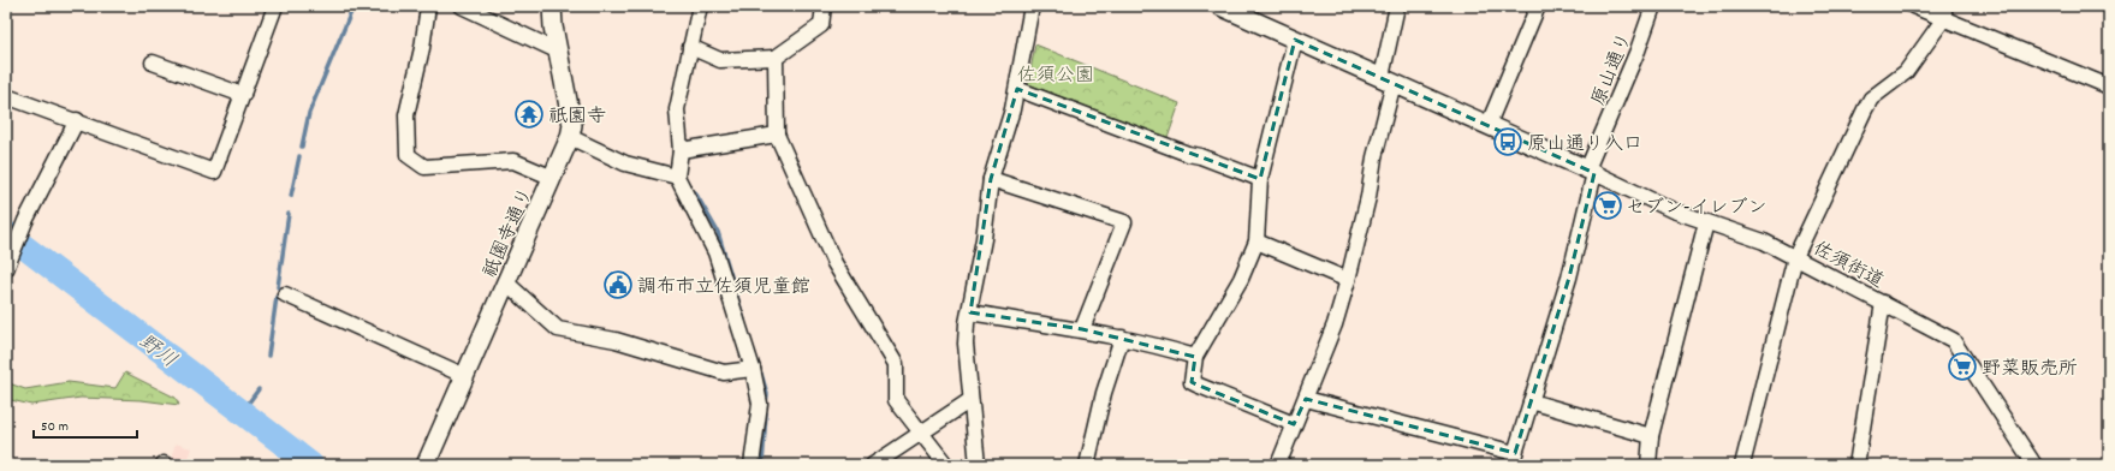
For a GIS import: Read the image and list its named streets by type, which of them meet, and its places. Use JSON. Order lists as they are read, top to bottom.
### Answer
{
  "streets": {
    "street": ["原山通り", "祇園寺通り", "佐須街道"]
  },
  "crossings": [
    ["原山通り", "佐須街道"]
  ],
  "water": ["野川"],
  "parks": ["佐須公園"],
  "places": {
    "temple": ["祇園寺"],
    "bus stop": ["原山通り入口"],
    "supermarket": ["セブン-イレブン", "野菜販売所"],
    "public building": ["調布市立佐須児童館"]
  },
  "scale_bar": "50 m"
}
